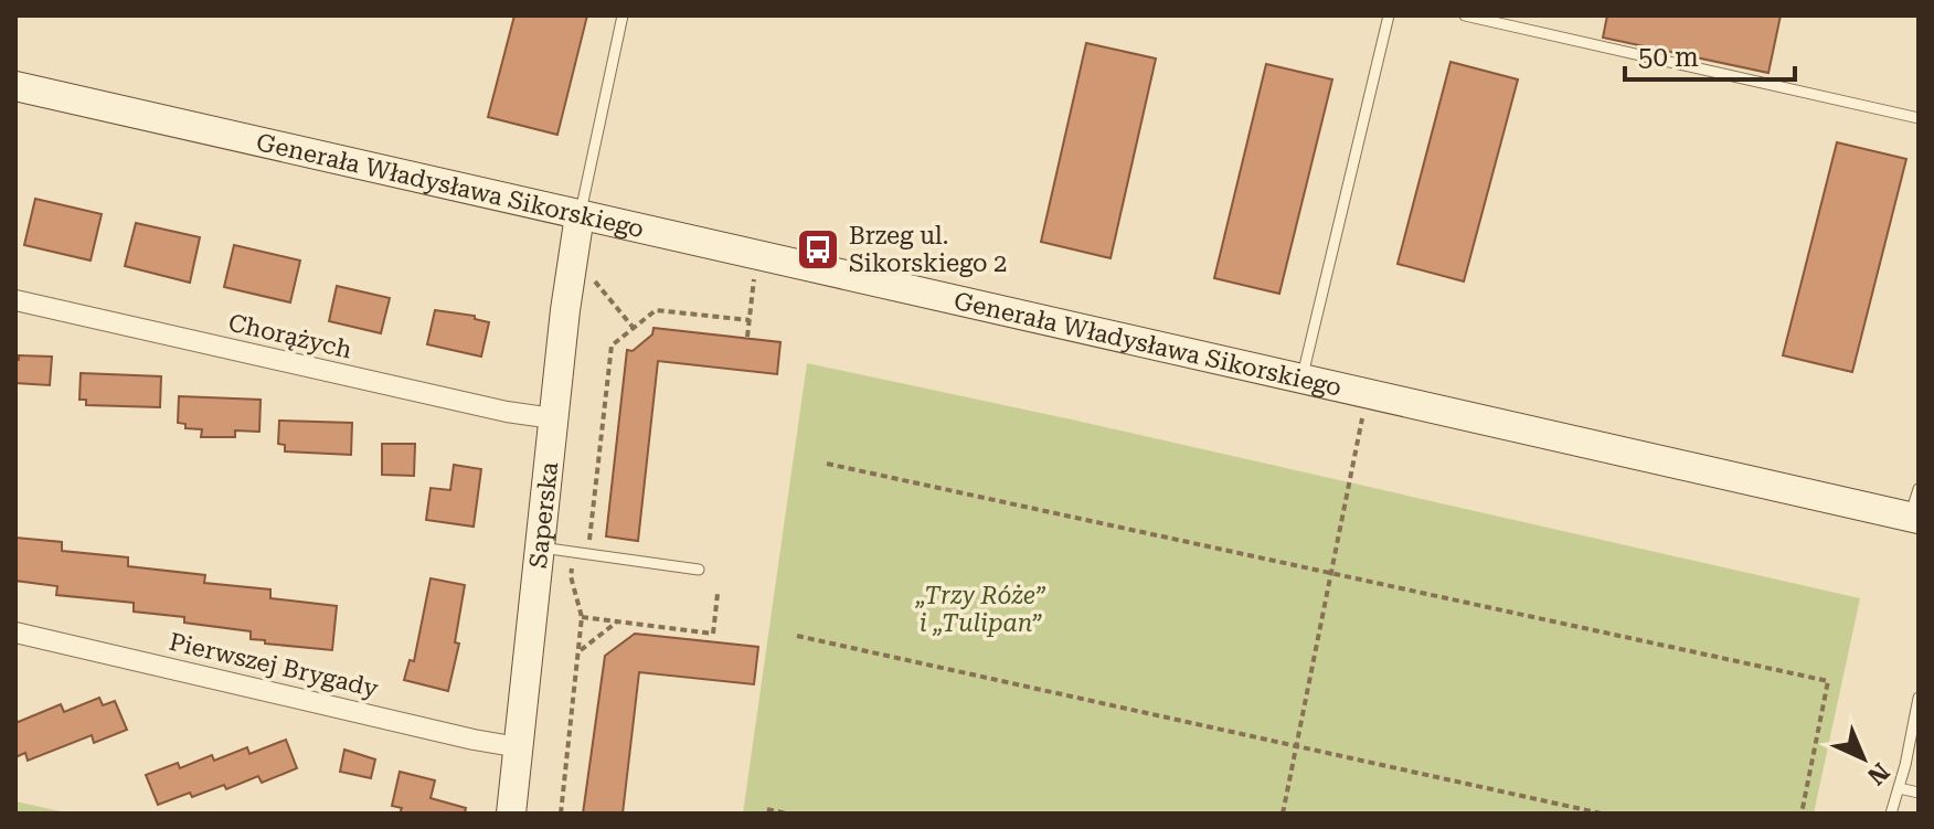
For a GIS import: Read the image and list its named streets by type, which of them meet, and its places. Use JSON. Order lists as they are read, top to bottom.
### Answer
{
  "streets": {
    "main road": ["Generała Władysława Sikorskiego", "Saperska"],
    "street": ["Chorążych", "Pierwszej Brygady"]
  },
  "crossings": [
    ["Generała Władysława Sikorskiego", "Saperska"],
    ["Chorążych", "Saperska"],
    ["Saperska", "Pierwszej Brygady"]
  ],
  "parks": ["„Trzy Róże” i „Tulipan”"],
  "places": {
    "bus stop": ["Brzeg ul. Sikorskiego 2"]
  },
  "scale_bar": "50 m",
  "north": "bottom right"
}
